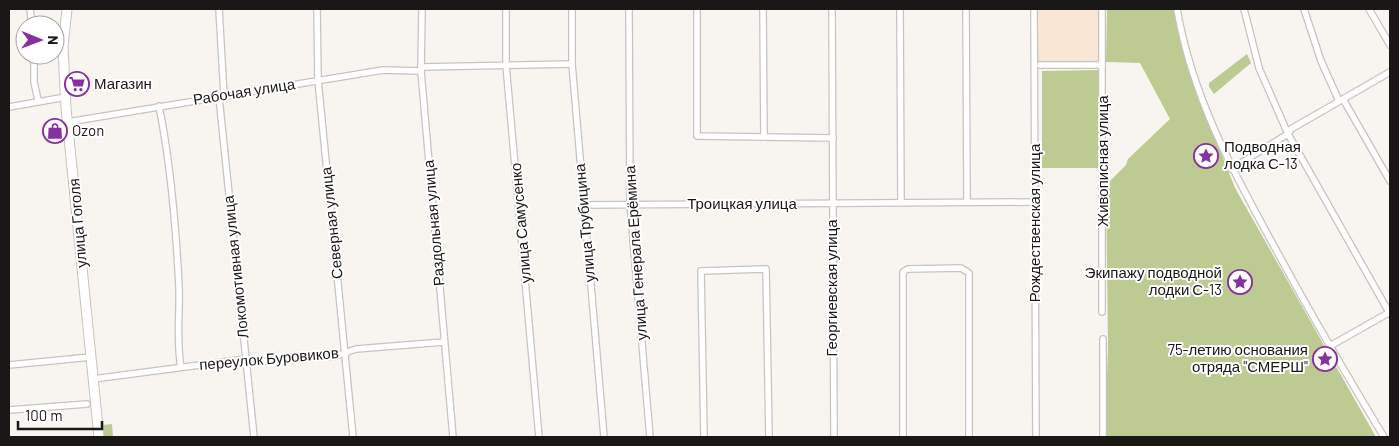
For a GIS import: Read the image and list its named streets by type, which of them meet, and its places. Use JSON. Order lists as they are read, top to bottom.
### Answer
{
  "streets": {
    "main road": ["улица Гоголя"],
    "street": [
      "Рабочая улица",
      "Живописная улица",
      "Троицкая улица",
      "Северная улица",
      "Раздольная улица",
      "улица Самусенко",
      "улица Трубицина",
      "Рождественская улица",
      "улица Генерала Ерёмина",
      "Локомотивная улица",
      "Георгиевская улица",
      "переулок Буровиков"
    ]
  },
  "crossings": [
    ["Рабочая улица", "улица Гоголя"],
    ["Рабочая улица", "Северная улица"],
    ["Рабочая улица", "Раздольная улица"],
    ["Рабочая улица", "улица Самусенко"],
    ["Рабочая улица", "улица Трубицина"],
    ["Рабочая улица", "Локомотивная улица"],
    ["Троицкая улица", "улица Трубицина"],
    ["Троицкая улица", "Рождественская улица"],
    ["Троицкая улица", "улица Генерала Ерёмина"],
    ["Троицкая улица", "Георгиевская улица"],
    ["улица Гоголя", "переулок Буровиков"],
    ["Северная улица", "переулок Буровиков"],
    ["Раздольная улица", "переулок Буровиков"],
    ["Локомотивная улица", "переулок Буровиков"]
  ],
  "places": {
    "supermarket": ["Магазин"],
    "shop": ["Ozon"],
    "place": ["Подводная лодка С-13", "Экипажу подводной лодки С-13", "75-летию основания отряда \"СМЕРШ\""]
  },
  "scale_bar": "100 m",
  "north": "right"
}
